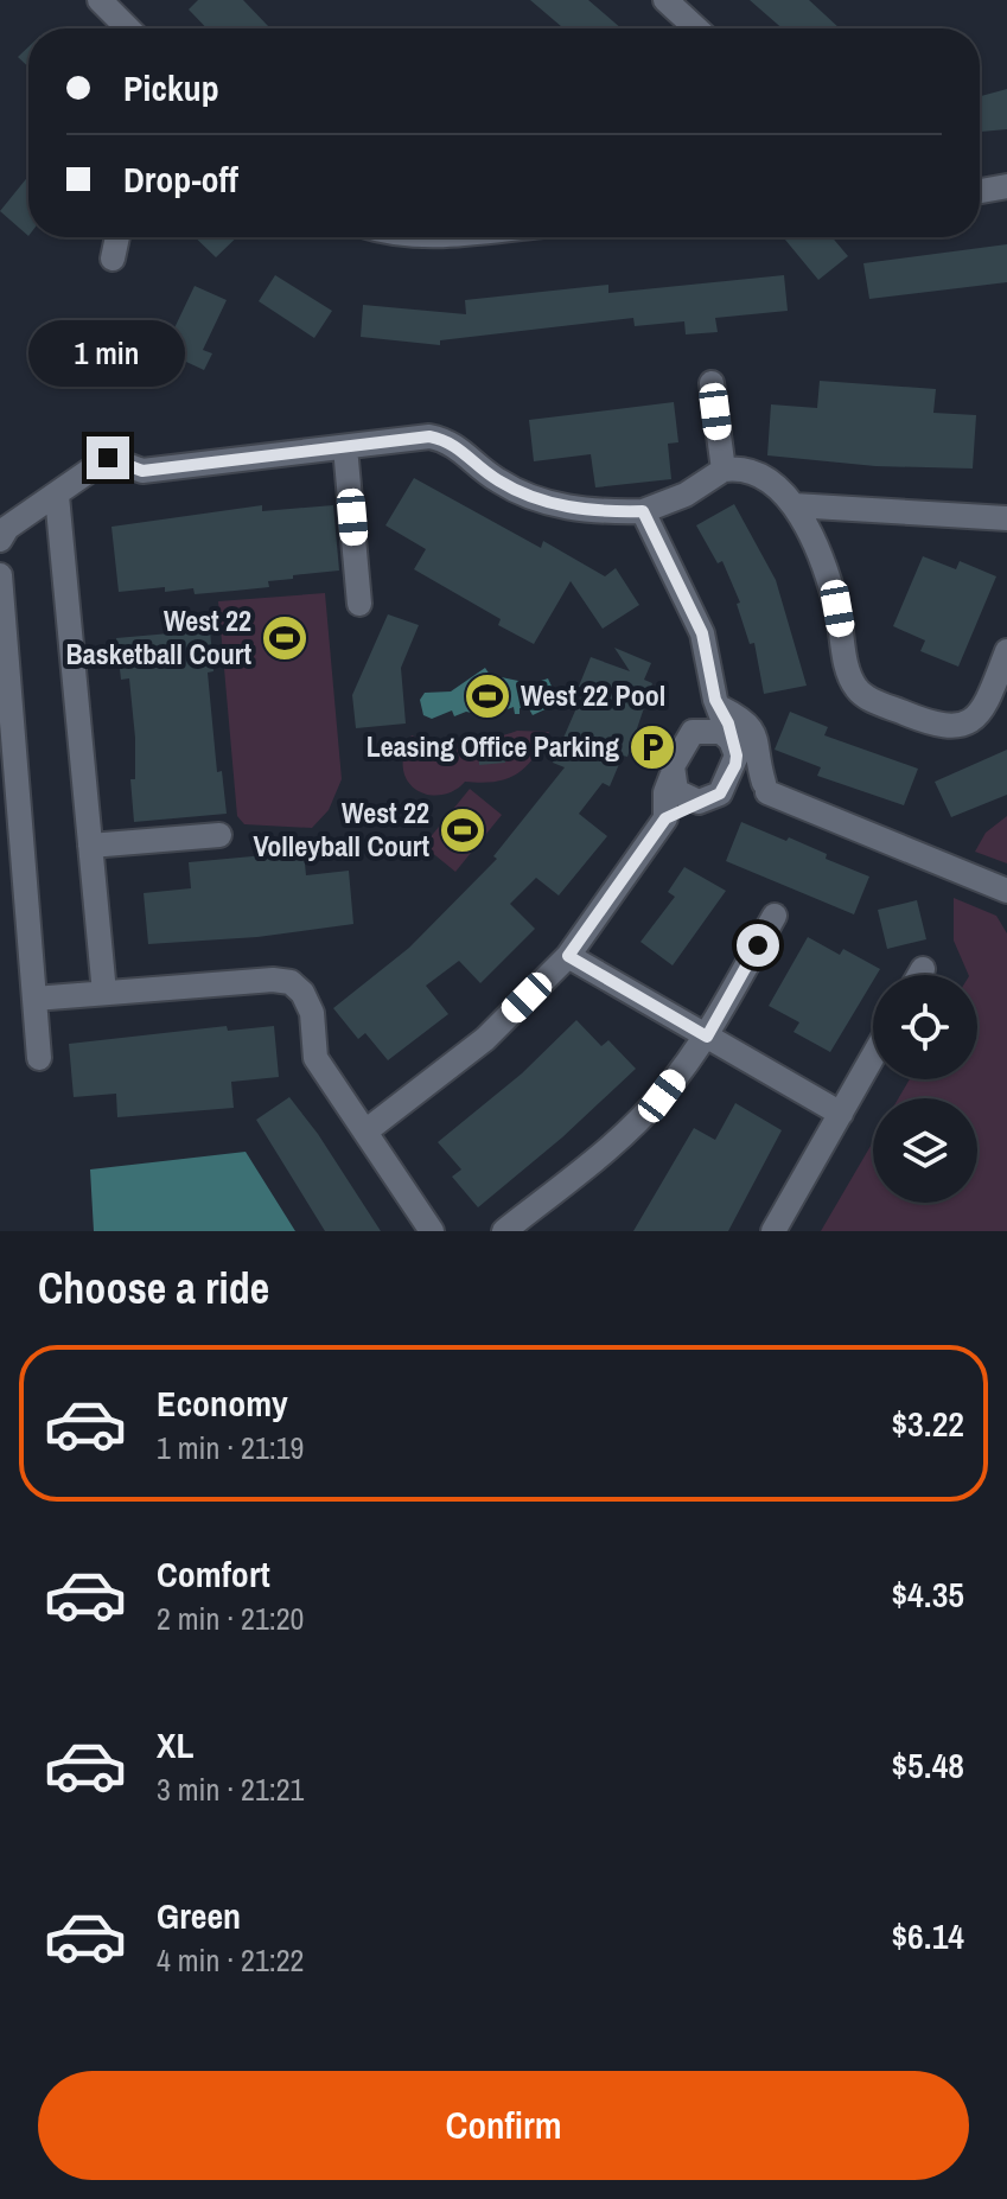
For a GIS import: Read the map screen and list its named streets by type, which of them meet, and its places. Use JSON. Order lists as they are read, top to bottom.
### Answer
{
  "places": {
    "sports": ["West 22 Basketball Court", "West 22 Pool", "West 22 Volleyball Court"],
    "parking": ["Leasing Office Parking"]
  },
  "page": {
    "banner": ["Pickup", "Drop-off"],
    "bubble": "1 min",
    "heading": "Choose a ride",
    "list": [
      {
        "name": "Economy",
        "note": "1 min · 21:19",
        "value": "$3.22"
      },
      {
        "name": "Comfort",
        "note": "2 min · 21:20",
        "value": "$4.35"
      },
      {
        "name": "XL",
        "note": "3 min · 21:21",
        "value": "$5.48"
      },
      {
        "name": "Green",
        "note": "4 min · 21:22",
        "value": "$6.14"
      }
    ],
    "buttons": "Confirm"
  }
}
